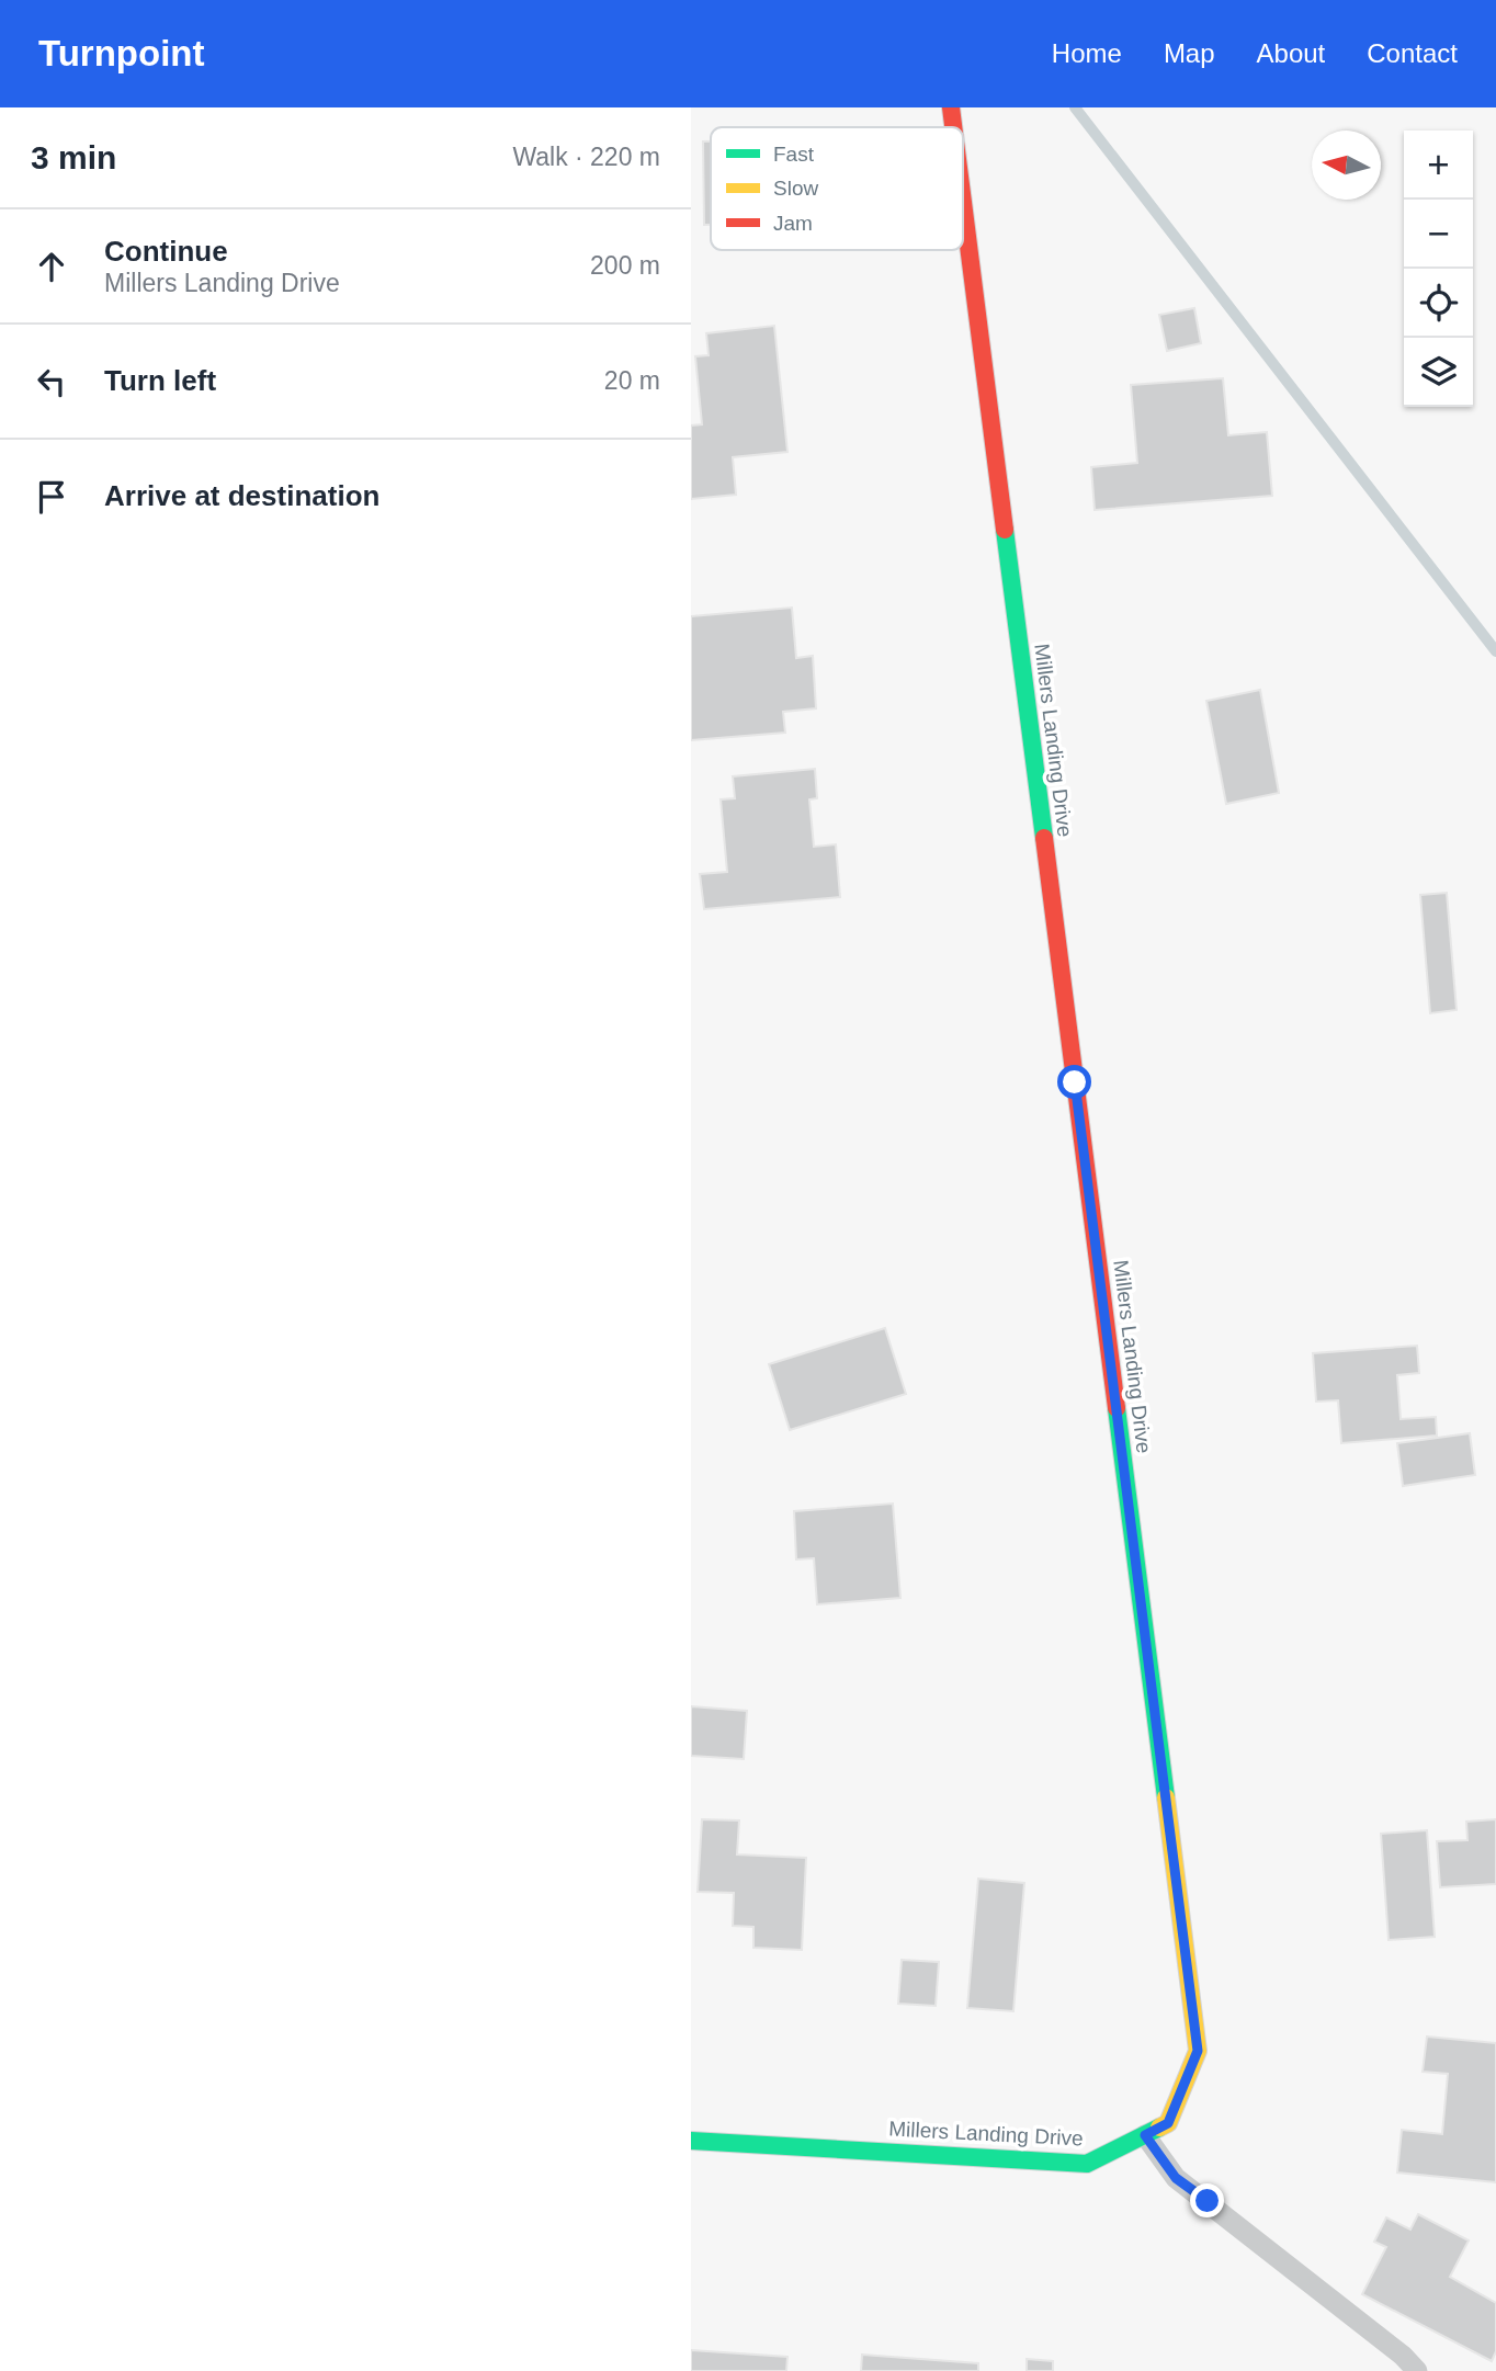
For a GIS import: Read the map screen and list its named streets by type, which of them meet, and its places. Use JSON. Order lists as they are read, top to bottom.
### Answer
{
  "streets": {
    "street": ["Millers Landing Drive"]
  },
  "legend": ["Fast", "Slow", "Jam"],
  "north": "left",
  "page": {
    "header": "Turnpoint",
    "nav": [
      "Home",
      "Map",
      "About",
      "Contact"
    ],
    "heading": ["3 min", "Walk · 220 m"],
    "map_buttons": ["+", "−"],
    "list": [
      ["Continue", "Millers Landing Drive", "200 m"],
      ["Turn left", "20 m"],
      "Arrive at destination"
    ]
  }
}
